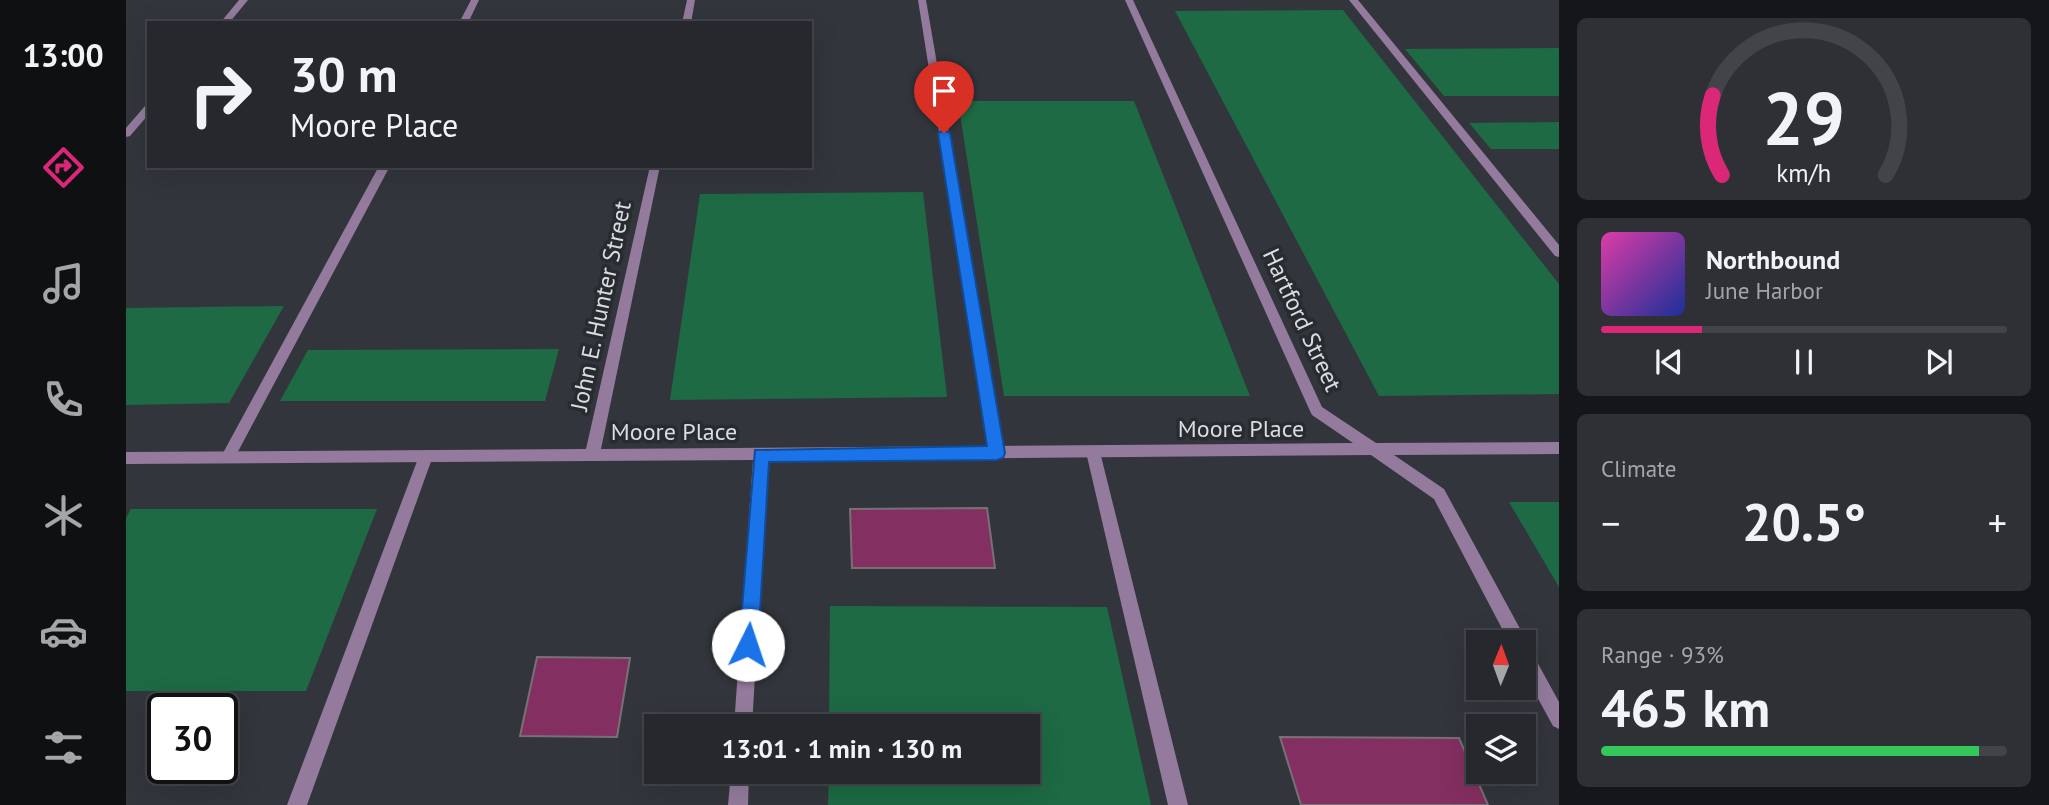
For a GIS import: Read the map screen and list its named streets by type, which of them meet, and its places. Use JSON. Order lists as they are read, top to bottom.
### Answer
{
  "streets": {
    "street": ["John E. Hunter Street", "Hartford Street", "Moore Place"]
  },
  "crossings": [
    ["John E. Hunter Street", "Moore Place"],
    ["Hartford Street", "Moore Place"]
  ],
  "north": "top",
  "page": {
    "tabs": "13:00",
    "turn": ["30 m", "Moore Place"],
    "song": ["Northbound", "June Harbor"],
    "tile": [
      "Climate",
      ["Range · 93%", "465 km"]
    ],
    "heat": ["−", "20.5°", "+"],
    "limit": "30",
    "trip": "13:01 · 1 min · 130 m",
    "gauge": ["29", "km/h"]
  }
}
